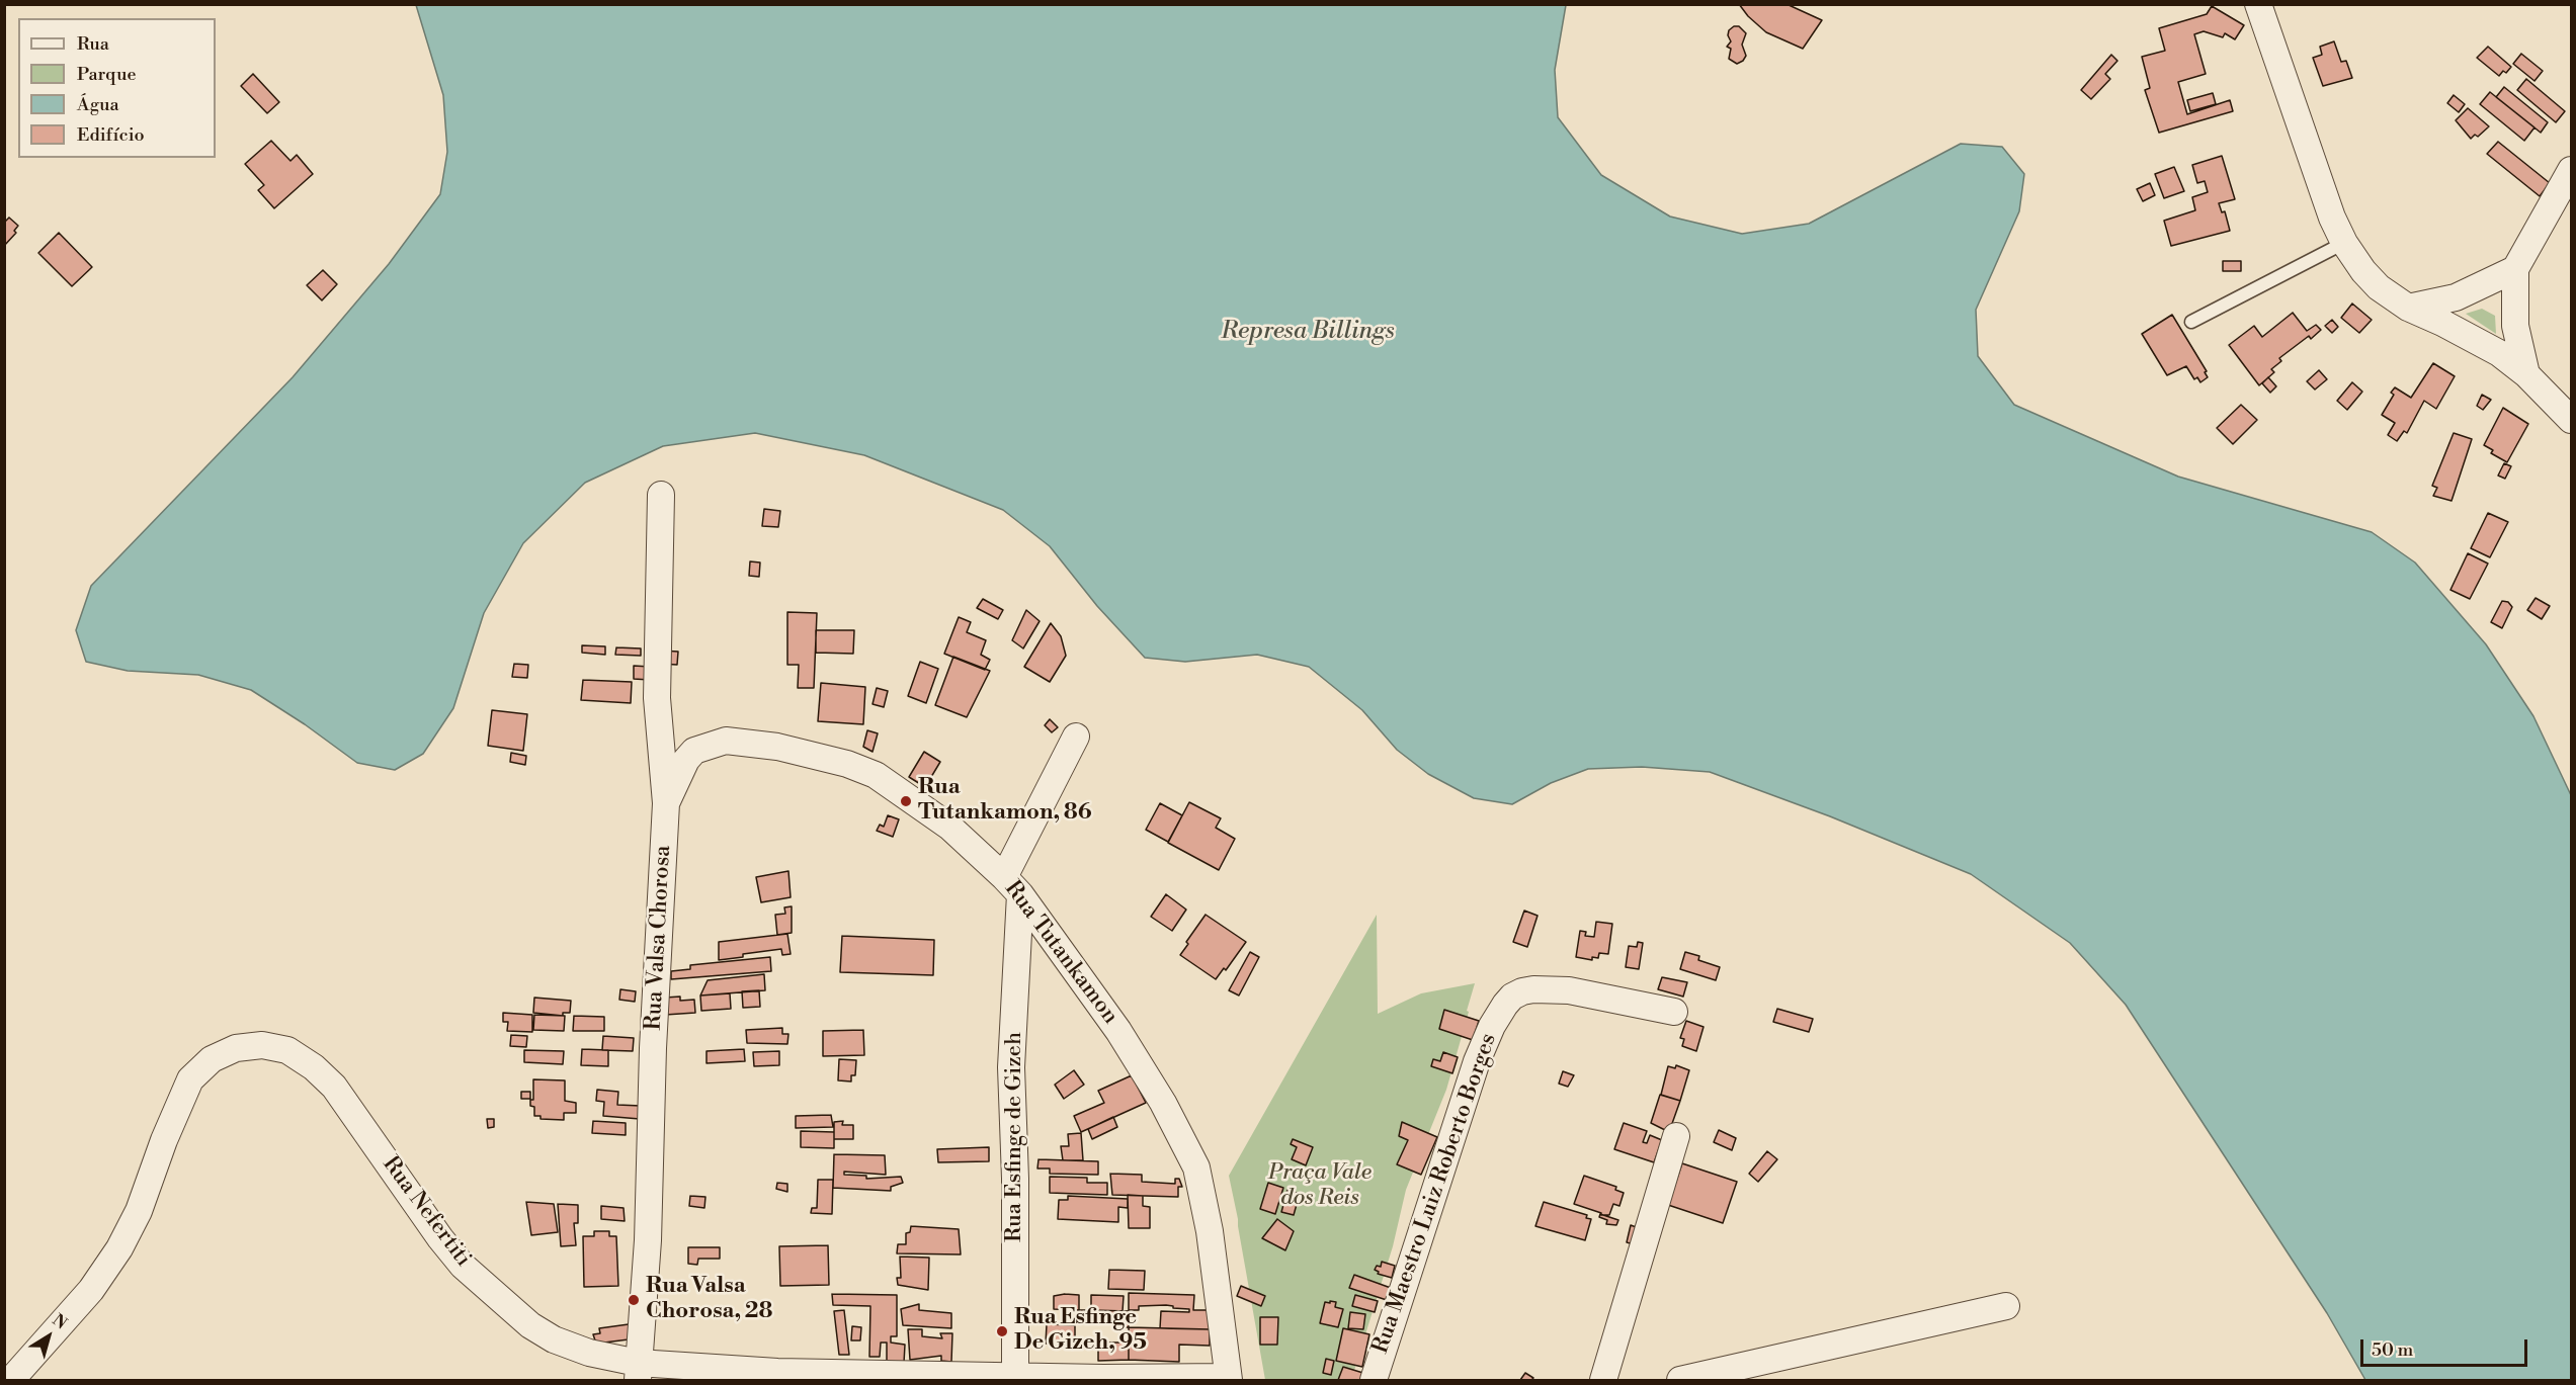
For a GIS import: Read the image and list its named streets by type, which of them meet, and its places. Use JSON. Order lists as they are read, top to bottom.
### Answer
{
  "streets": {
    "street": [
      "Rua Valsa Chorosa",
      "Rua Tutankamon",
      "Rua Esfinge de Gizeh",
      "Rua Maestro Luiz Roberto Borges",
      "Rua Nefertiti"
    ]
  },
  "crossings": [
    ["Rua Valsa Chorosa", "Rua Tutankamon"],
    ["Rua Valsa Chorosa", "Rua Nefertiti"],
    ["Rua Tutankamon", "Rua Esfinge de Gizeh"],
    ["Rua Tutankamon", "Rua Nefertiti"],
    ["Rua Esfinge de Gizeh", "Rua Nefertiti"]
  ],
  "water": ["Represa Billings"],
  "parks": ["Praça Vale dos Reis"],
  "places": ["Rua Tutankamon, 86", "Rua Valsa Chorosa, 28", "Rua Esfinge De Gizeh, 95"],
  "legend": [
    "Rua",
    "Parque",
    "Água",
    "Edifício"
  ],
  "scale_bar": "50 m",
  "north": "top right"
}
